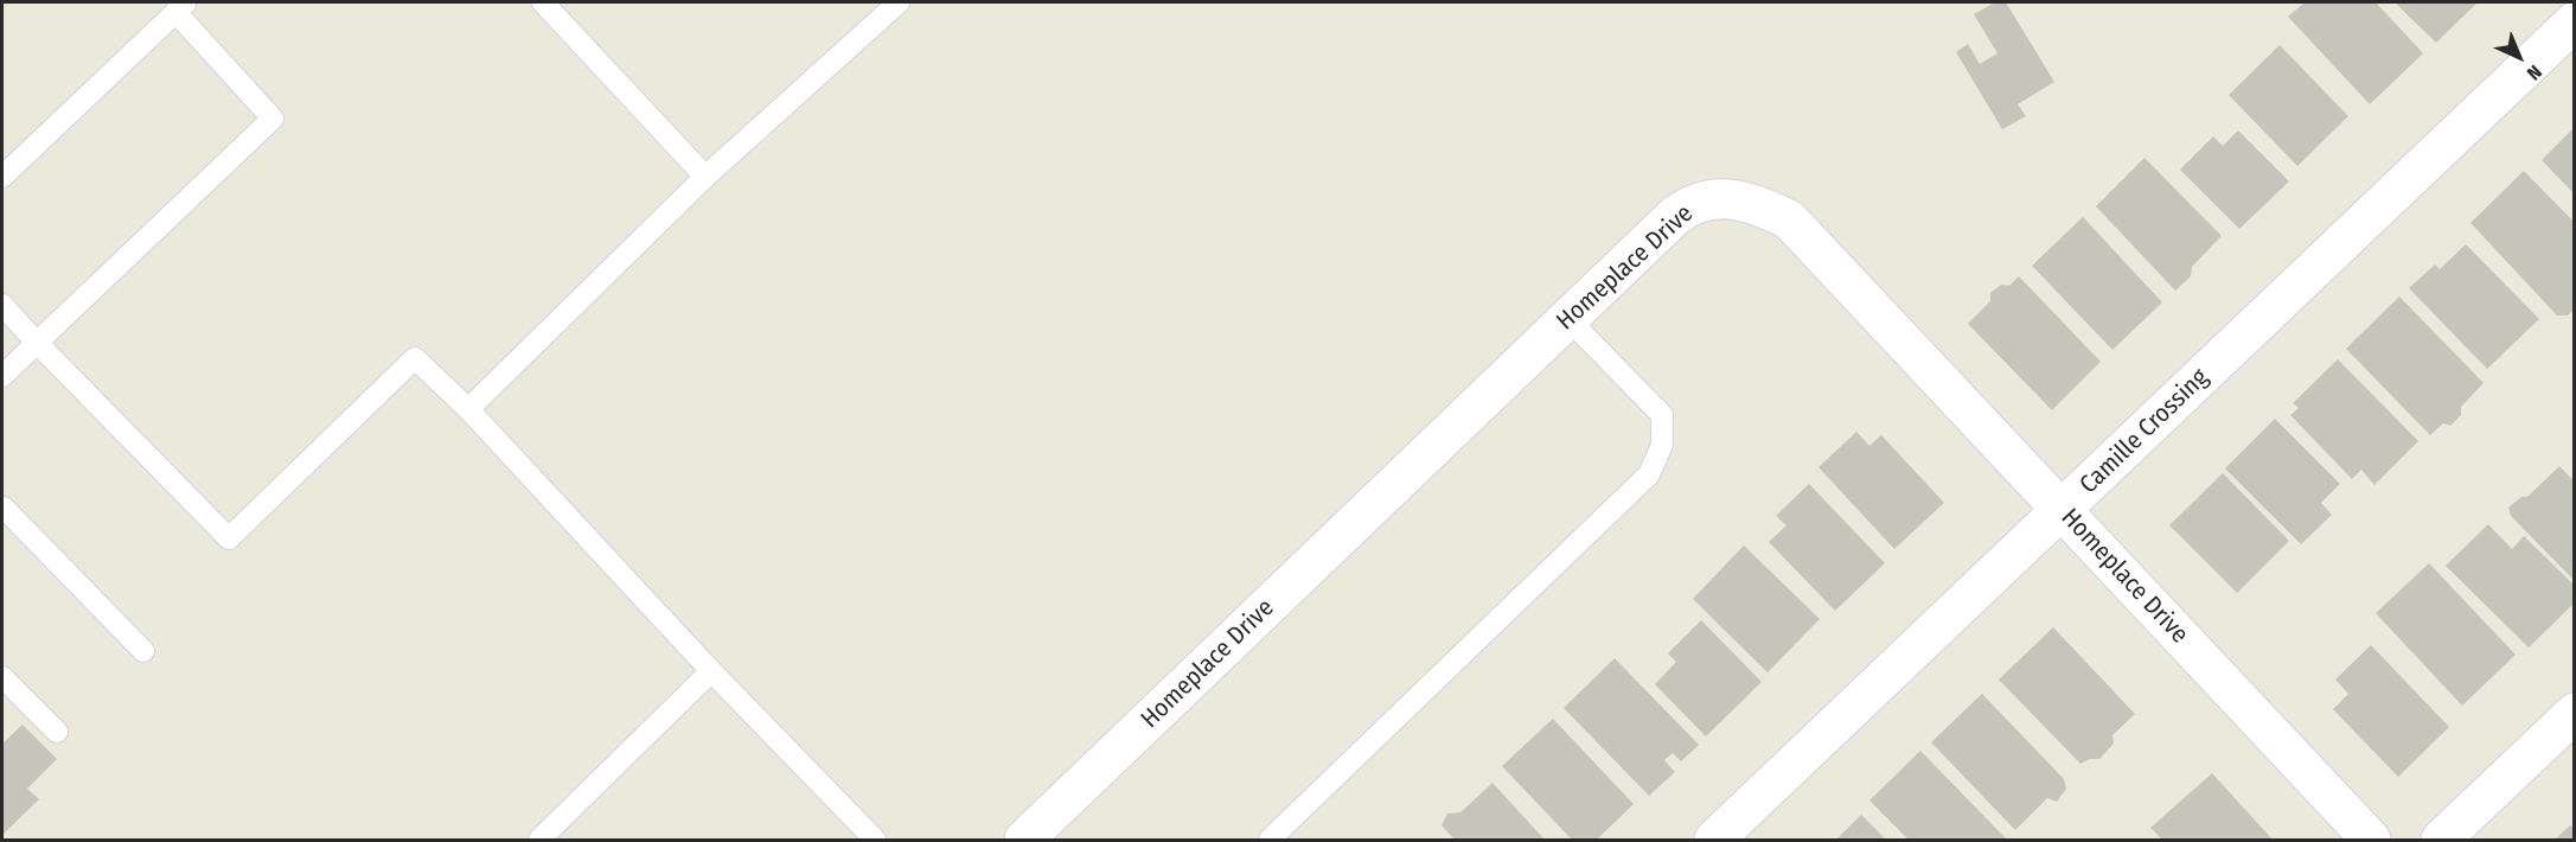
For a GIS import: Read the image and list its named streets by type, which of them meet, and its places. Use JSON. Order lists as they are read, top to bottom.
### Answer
{
  "streets": {
    "street": ["Homeplace Drive", "Camille Crossing"]
  },
  "crossings": [
    ["Homeplace Drive", "Camille Crossing"]
  ],
  "north": "bottom right"
}
